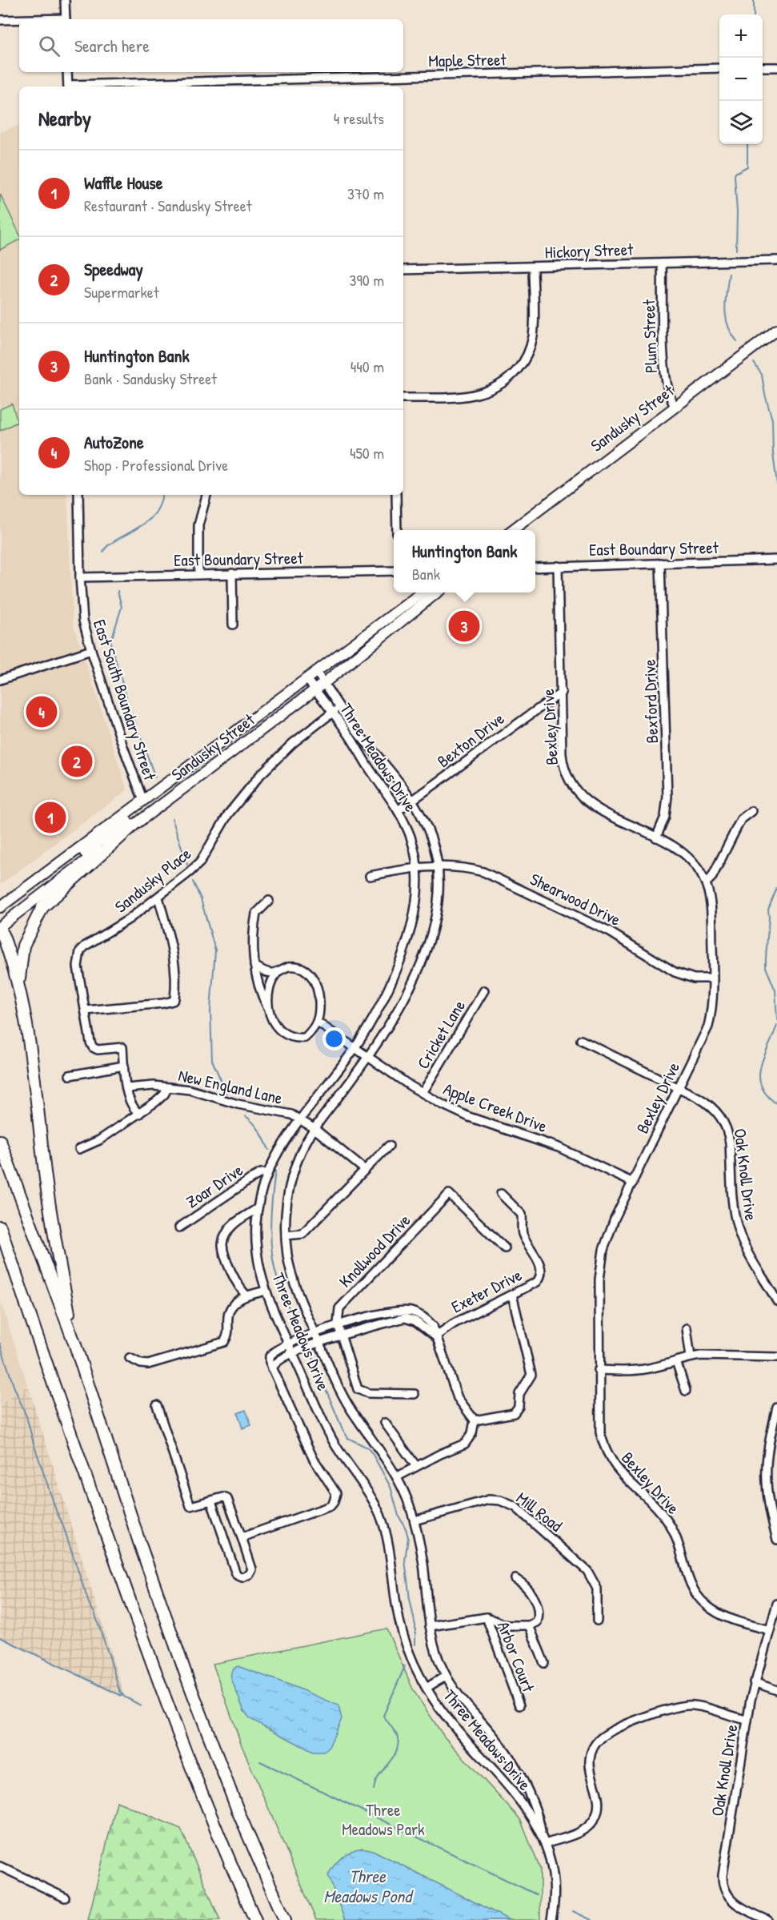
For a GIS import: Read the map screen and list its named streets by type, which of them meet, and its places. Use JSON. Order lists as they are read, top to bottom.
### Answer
{
  "streets": {
    "main road": ["Sandusky Street"],
    "street": [
      "Maple Street",
      "Hickory Street",
      "Plum Street",
      "East Boundary Street",
      "East South Boundary Street",
      "Bexford Drive",
      "Bexley Drive",
      "Bexton Drive",
      "Three Meadows Drive",
      "Sandusky Place",
      "Shearwood Drive",
      "Cricket Lane",
      "New England Lane",
      "Apple Creek Drive",
      "Oak Knoll Drive",
      "Zoar Drive",
      "Knollwood Drive",
      "Exeter Drive",
      "Mill Road",
      "Arbor Court"
    ]
  },
  "crossings": [
    ["Hickory Street", "Plum Street"],
    ["Plum Street", "Sandusky Street"],
    ["Sandusky Street", "East South Boundary Street"],
    ["Sandusky Street", "Three Meadows Drive"],
    ["East Boundary Street", "East South Boundary Street"],
    ["East Boundary Street", "Bexford Drive"],
    ["East Boundary Street", "Bexley Drive"],
    ["Bexford Drive", "Bexley Drive"],
    ["Bexley Drive", "Bexton Drive"],
    ["Bexley Drive", "Shearwood Drive"],
    ["Bexley Drive", "Apple Creek Drive"],
    ["Bexley Drive", "Oak Knoll Drive"],
    ["Bexton Drive", "Three Meadows Drive"],
    ["Three Meadows Drive", "Sandusky Place"],
    ["Three Meadows Drive", "Shearwood Drive"],
    ["Three Meadows Drive", "New England Lane"],
    ["Three Meadows Drive", "Apple Creek Drive"],
    ["Three Meadows Drive", "Zoar Drive"],
    ["Three Meadows Drive", "Mill Road"],
    ["Cricket Lane", "Apple Creek Drive"]
  ],
  "water": ["Three Meadows Pond"],
  "parks": ["Three Meadows Park"],
  "page": {
    "map_buttons": ["+", "−"],
    "search": "Search here",
    "heading": ["Nearby", "4 results"],
    "list": [
      {
        "mark": "1",
        "name": "Waffle House",
        "note": "Restaurant · Sandusky Street",
        "value": "370 m"
      },
      {
        "mark": "2",
        "name": "Speedway",
        "note": "Supermarket",
        "value": "390 m"
      },
      {
        "mark": "3",
        "name": "Huntington Bank",
        "note": "Bank · Sandusky Street",
        "value": "440 m"
      },
      {
        "mark": "4",
        "name": "AutoZone",
        "note": "Shop · Professional Drive",
        "value": "450 m"
      }
    ],
    "popup": ["Huntington Bank", "Bank"],
    "pins": [
      "3",
      "4",
      "2",
      "1"
    ]
  }
}
